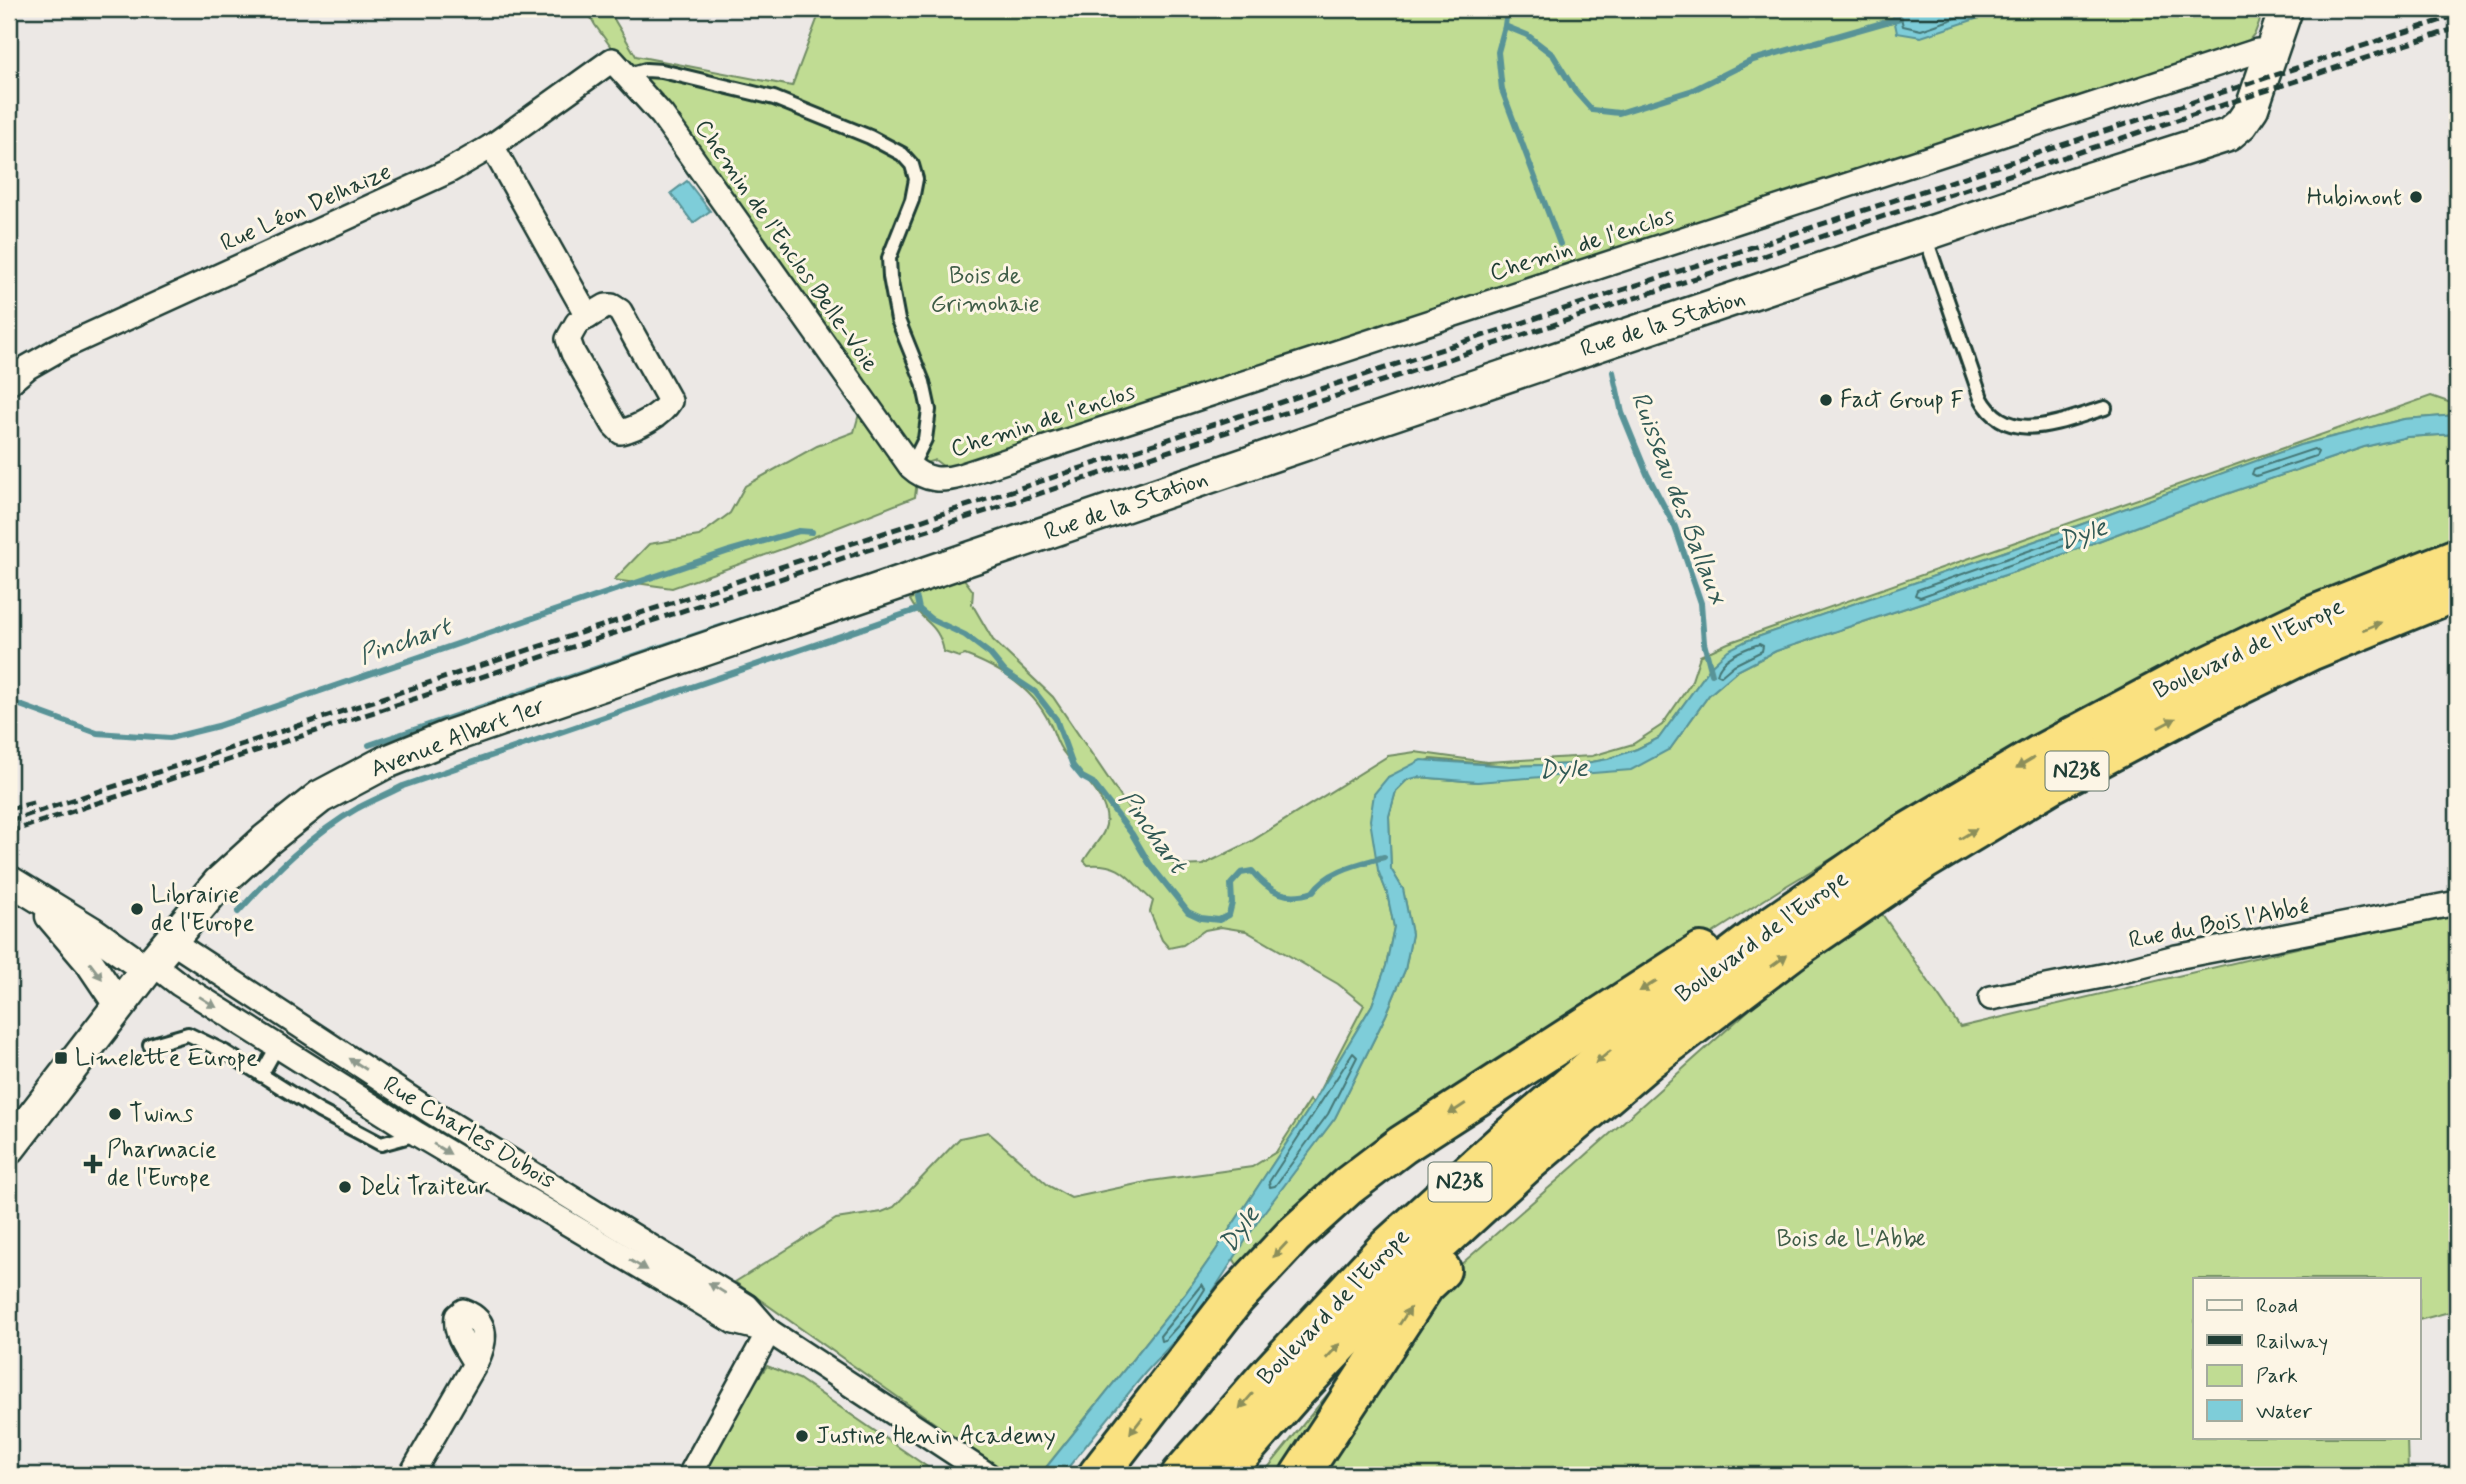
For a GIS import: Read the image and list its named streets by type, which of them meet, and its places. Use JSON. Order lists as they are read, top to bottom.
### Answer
{
  "streets": {
    "highway": ["Boulevard de l'Europe", "N238"],
    "main road": ["Rue de la Station", "Avenue Albert 1er"],
    "street": [
      "Rue Léon Delhaize",
      "Chemin de l'enclos",
      "Chemin de l'Enclos Belle-Voie",
      "Rue du Bois l'Abbé",
      "Rue Charles Dubois"
    ]
  },
  "crossings": [
    ["Rue Léon Delhaize", "Chemin de l'Enclos Belle-Voie"],
    ["Chemin de l'enclos", "Chemin de l'Enclos Belle-Voie"],
    ["Chemin de l'enclos", "Rue de la Station"],
    ["Rue de la Station", "Avenue Albert 1er"],
    ["Avenue Albert 1er", "Rue Charles Dubois"]
  ],
  "water": ["Ruisseau des Ballaux", "Dyle", "Pinchart"],
  "parks": ["Bois de Grimohaie", "Bois de L'Abbe"],
  "places": {
    "other": [
      "Hubinont",
      "Fact Group F",
      "Librairie de l'Europe",
      "Twins",
      "Deli Traiteur",
      "Justine Henin Academy"
    ],
    "transit": ["Limelette Europe"],
    "health": ["Pharmacie de l'Europe"]
  },
  "legend": [
    "Road",
    "Railway",
    "Park",
    "Water"
  ]
}
